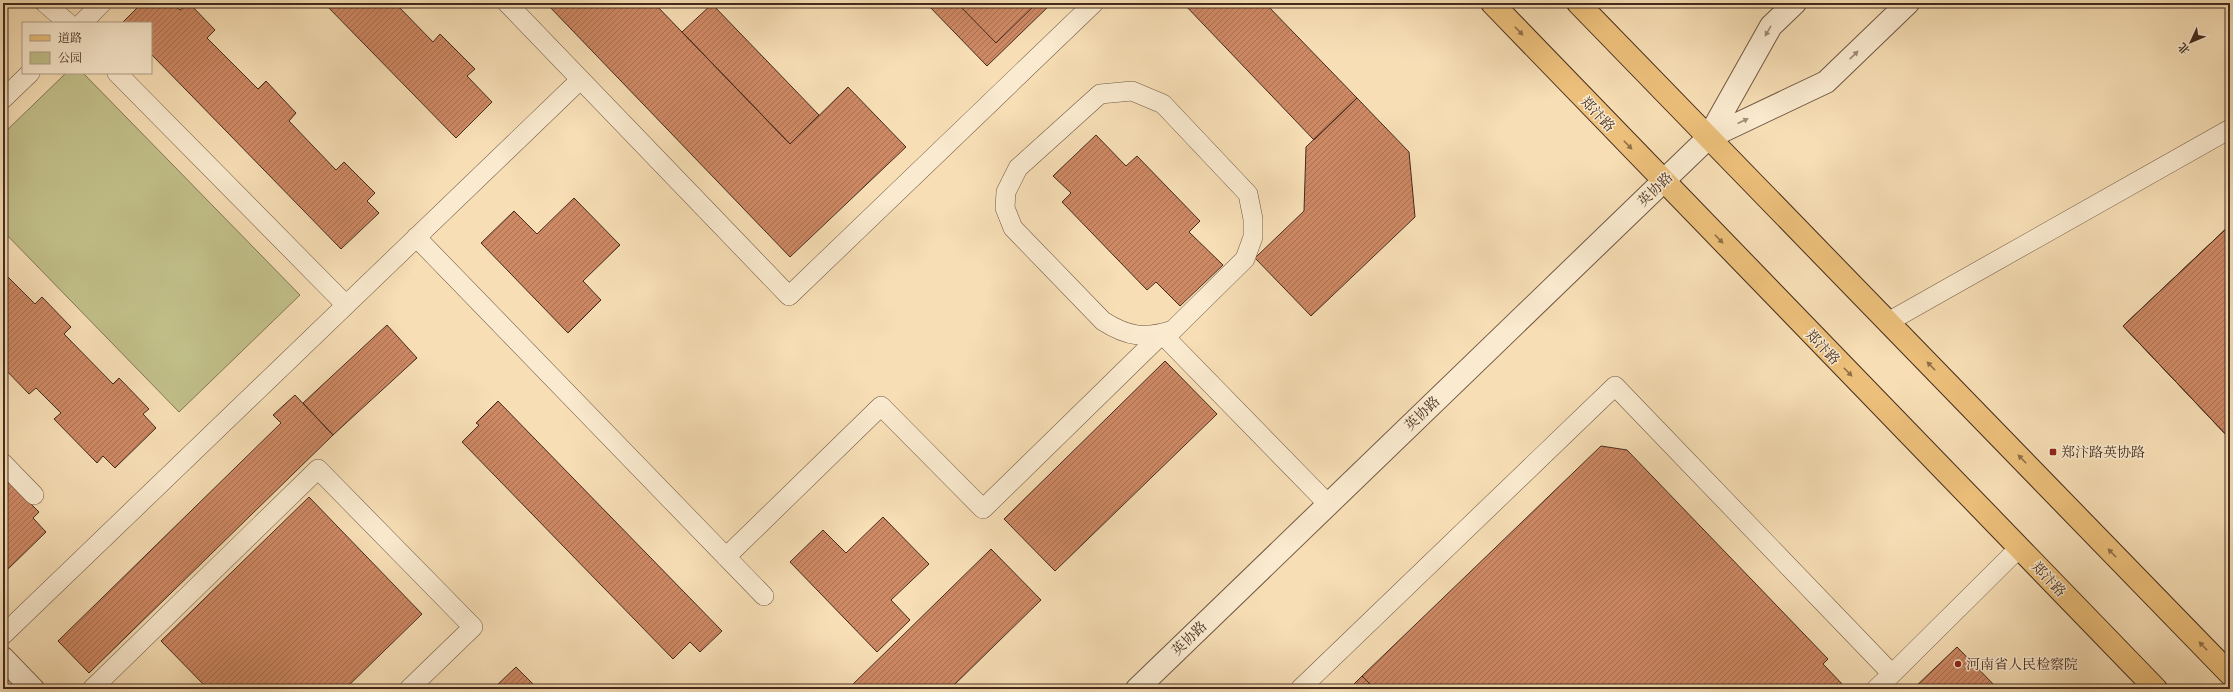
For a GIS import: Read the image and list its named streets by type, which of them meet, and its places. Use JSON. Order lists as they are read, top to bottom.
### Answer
{
  "streets": {
    "main road": ["郑汴路"],
    "street": ["英协路"]
  },
  "crossings": [
    ["郑汴路", "英协路"]
  ],
  "places": {
    "transit": ["郑汴路英协路"],
    "other": ["河南省人民检察院"]
  },
  "legend": ["道路", "公园"],
  "north": "bottom left"
}
